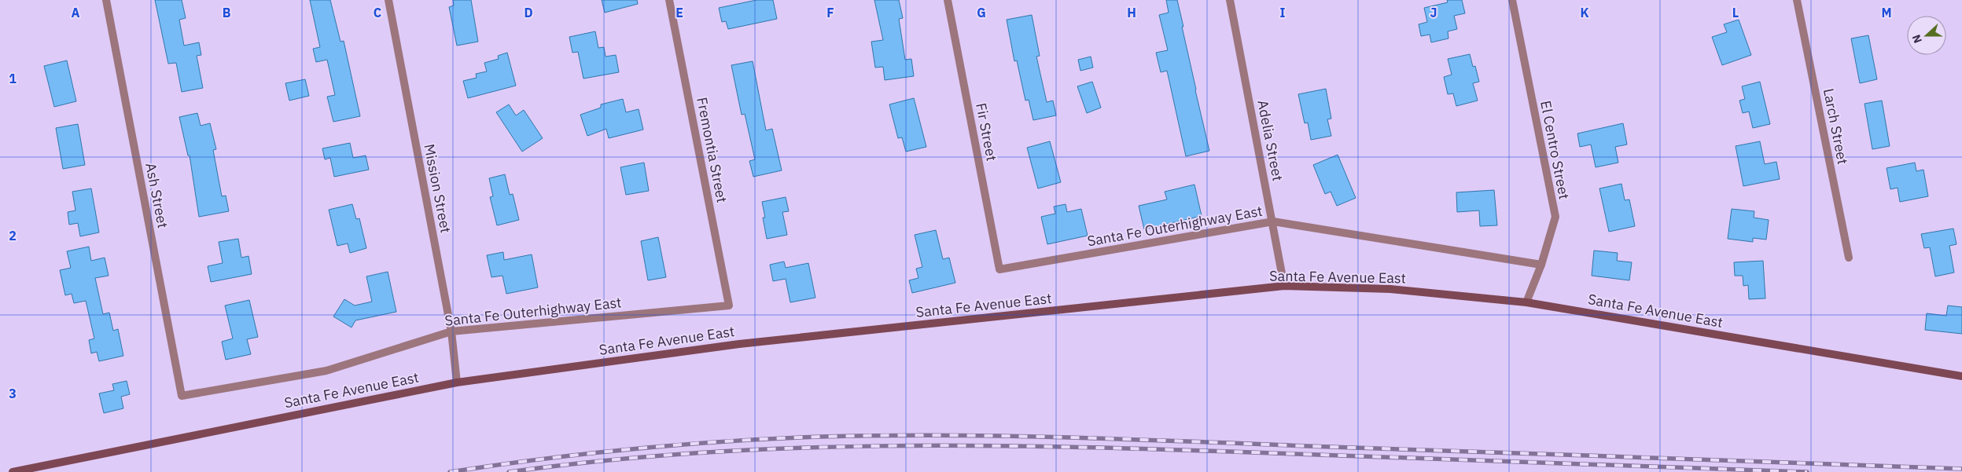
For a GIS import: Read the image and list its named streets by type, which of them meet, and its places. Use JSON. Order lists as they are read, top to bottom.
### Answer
{
  "streets": {
    "street": [
      "Larch Street",
      "Fir Street",
      "Adelia Street",
      "Fremontia Street",
      "El Centro Street",
      "Mission Street",
      "Ash Street",
      "Santa Fe Outerhighway East",
      "Santa Fe Avenue East"
    ]
  },
  "crossings": [
    ["Fir Street", "Santa Fe Outerhighway East"],
    ["Adelia Street", "Santa Fe Outerhighway East"],
    ["Adelia Street", "Santa Fe Avenue East"],
    ["Fremontia Street", "Santa Fe Outerhighway East"],
    ["El Centro Street", "Santa Fe Outerhighway East"],
    ["El Centro Street", "Santa Fe Avenue East"],
    ["Mission Street", "Santa Fe Outerhighway East"],
    ["Mission Street", "Santa Fe Avenue East"],
    ["Ash Street", "Santa Fe Outerhighway East"]
  ],
  "north": "left",
  "grid": {
    "columns": [
      "A",
      "B",
      "C",
      "D",
      "E",
      "F",
      "G",
      "H",
      "I",
      "J",
      "K",
      "L",
      "M"
    ],
    "rows": ["1", "2", "3"]
  }
}
